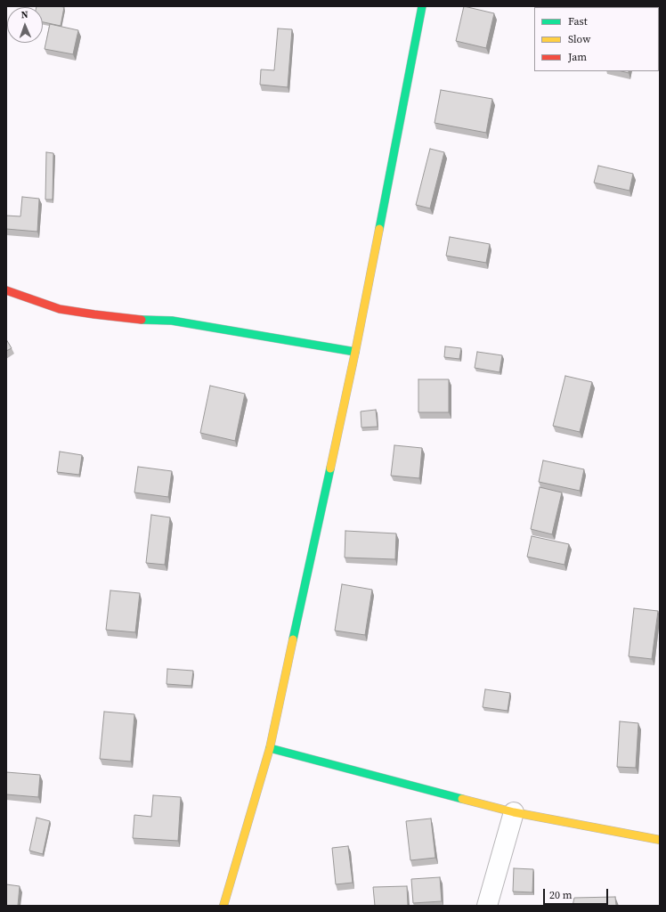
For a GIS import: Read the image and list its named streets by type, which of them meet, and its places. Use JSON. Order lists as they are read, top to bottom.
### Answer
{
  "legend": ["Fast", "Slow", "Jam"],
  "scale_bar": "20 m",
  "north": "top"
}
